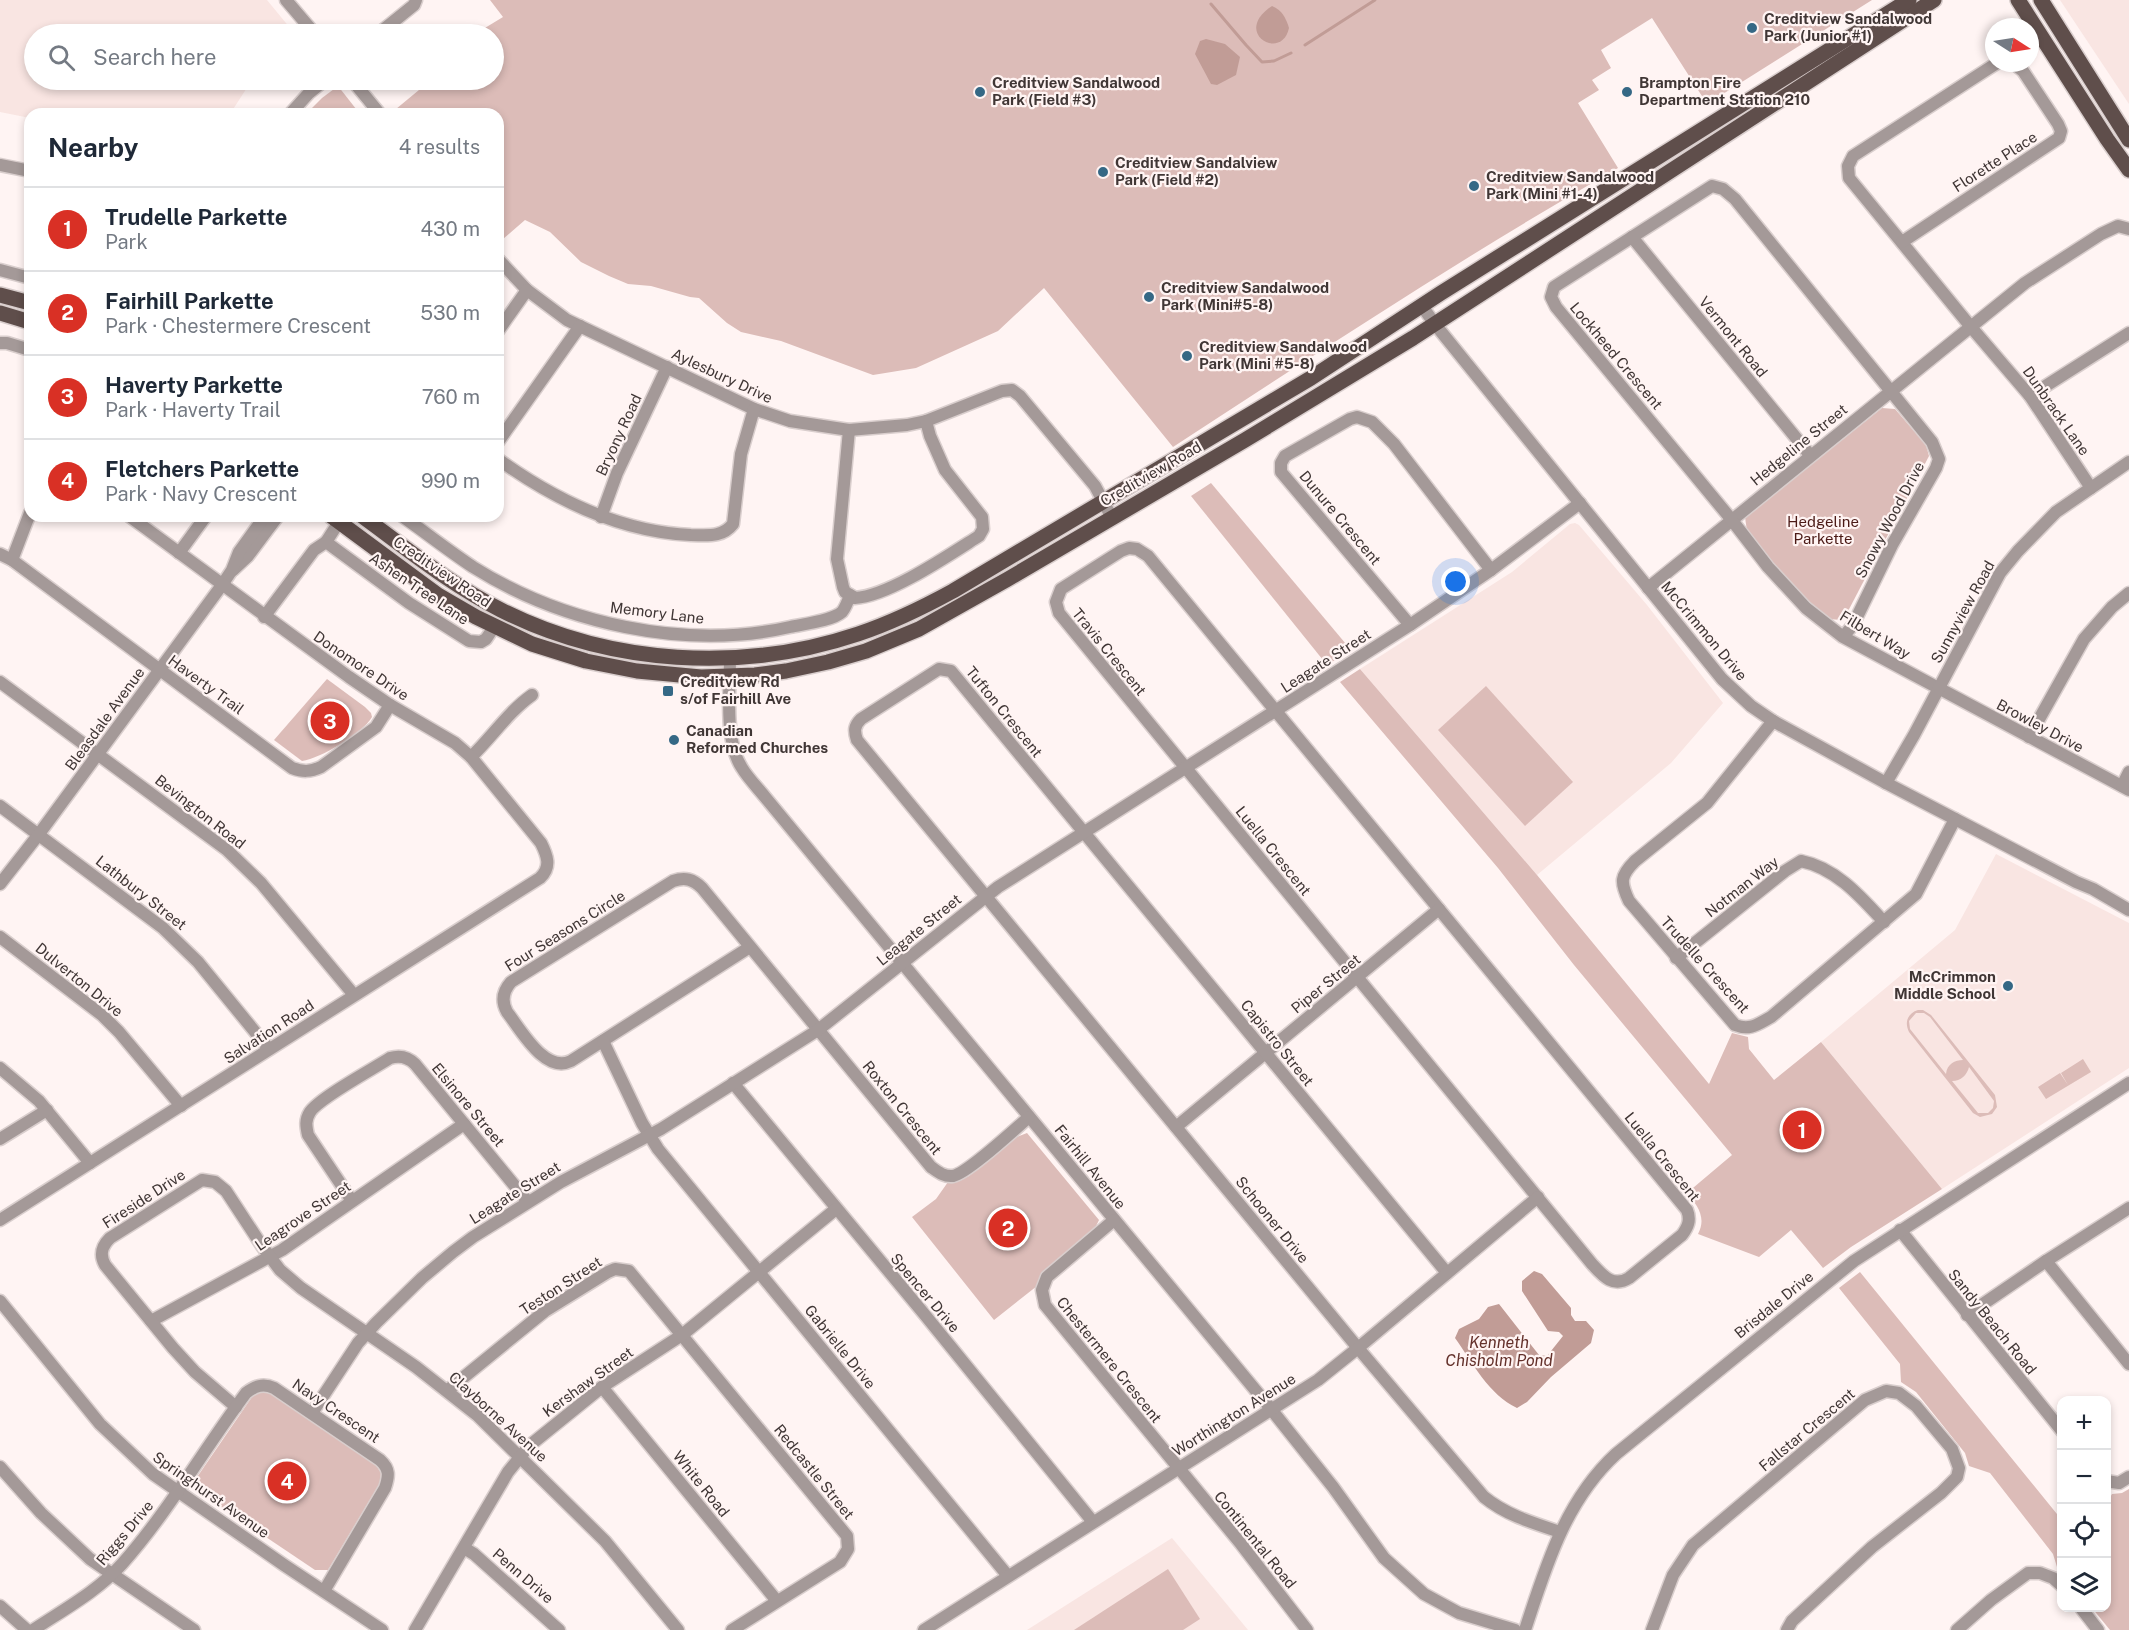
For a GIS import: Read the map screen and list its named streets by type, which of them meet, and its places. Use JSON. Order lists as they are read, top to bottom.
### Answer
{
  "streets": {
    "main road": ["Creditview Road"],
    "street": [
      "Florette Place",
      "Vermont Road",
      "Lockheed Crescent",
      "Aylesbury Drive",
      "Dunbrack Lane",
      "Bryony Road",
      "Hedgeline Street",
      "Dunure Crescent",
      "Snowy Wood Drive",
      "Ashen Tree Lane",
      "Sunnyview Road",
      "Memory Lane",
      "McCrimmon Drive",
      "Filbert Way",
      "Travis Crescent",
      "Leagate Street",
      "Donomore Drive",
      "Haverty Trail",
      "Tufton Crescent",
      "Bleasdale Avenue",
      "Browley Drive",
      "Bevington Road",
      "Luella Crescent",
      "Notman Way",
      "Lathbury Street",
      "Four Seasons Circle",
      "Trudelle Crescent",
      "Dulverton Drive",
      "Piper Street",
      "Salvation Road",
      "Capistro Street",
      "Elsinore Street",
      "Roxton Crescent",
      "Fairhill Avenue",
      "Fireside Drive",
      "Leagrove Street",
      "Schooner Drive",
      "Teston Street",
      "Spencer Drive",
      "Brisdale Drive",
      "Sandy Beach Road",
      "Gabrielle Drive",
      "Chestermere Crescent",
      "Kershaw Street",
      "Navy Crescent",
      "Worthington Avenue",
      "Clayborne Avenue",
      "Fallstar Crescent",
      "Redcastle Street",
      "White Road",
      "Springhurst Avenue",
      "Riggs Drive",
      "Continental Road",
      "Penn Drive"
    ]
  },
  "crossings": [
    ["Vermont Road", "Lockheed Crescent"],
    ["Vermont Road", "Hedgeline Street"],
    ["Lockheed Crescent", "Hedgeline Street"],
    ["Lockheed Crescent", "Snowy Wood Drive"],
    ["Lockheed Crescent", "Filbert Way"],
    ["Aylesbury Drive", "Bryony Road"],
    ["Aylesbury Drive", "Creditview Road"],
    ["Dunbrack Lane", "Hedgeline Street"],
    ["Dunbrack Lane", "Sunnyview Road"],
    ["Hedgeline Street", "Snowy Wood Drive"],
    ["Hedgeline Street", "McCrimmon Drive"],
    ["Hedgeline Street", "Filbert Way"],
    ["Creditview Road", "Ashen Tree Lane"],
    ["Creditview Road", "McCrimmon Drive"],
    ["Creditview Road", "Fairhill Avenue"],
    ["Dunure Crescent", "Leagate Street"],
    ["Snowy Wood Drive", "Filbert Way"],
    ["Sunnyview Road", "McCrimmon Drive"],
    ["Sunnyview Road", "Filbert Way"],
    ["Sunnyview Road", "Browley Drive"],
    ["McCrimmon Drive", "Leagate Street"],
    ["McCrimmon Drive", "Trudelle Crescent"],
    ["Filbert Way", "Browley Drive"],
    ["Travis Crescent", "Leagate Street"],
    ["Travis Crescent", "Luella Crescent"],
    ["Leagate Street", "Tufton Crescent"],
    ["Leagate Street", "Luella Crescent"],
    ["Leagate Street", "Four Seasons Circle"],
    ["Leagate Street", "Capistro Street"],
    ["Leagate Street", "Elsinore Street"],
    ["Leagate Street", "Roxton Crescent"],
    ["Leagate Street", "Fairhill Avenue"],
    ["Leagate Street", "Schooner Drive"],
    ["Leagate Street", "Spencer Drive"],
    ["Leagate Street", "Gabrielle Drive"],
    ["Leagate Street", "Navy Crescent"],
    ["Leagate Street", "Clayborne Avenue"],
    ["Donomore Drive", "Haverty Trail"],
    ["Donomore Drive", "Bleasdale Avenue"],
    ["Donomore Drive", "Salvation Road"],
    ["Haverty Trail", "Bleasdale Avenue"],
    ["Tufton Crescent", "Capistro Street"],
    ["Tufton Crescent", "Schooner Drive"],
    ["Bleasdale Avenue", "Bevington Road"],
    ["Bleasdale Avenue", "Lathbury Street"],
    ["Bevington Road", "Salvation Road"],
    ["Luella Crescent", "Piper Street"],
    ["Luella Crescent", "Worthington Avenue"],
    ["Notman Way", "Trudelle Crescent"],
    ["Lathbury Street", "Salvation Road"],
    ["Four Seasons Circle", "Roxton Crescent"],
    ["Four Seasons Circle", "Gabrielle Drive"],
    ["Dulverton Drive", "Salvation Road"],
    ["Piper Street", "Capistro Street"],
    ["Piper Street", "Schooner Drive"],
    ["Capistro Street", "Worthington Avenue"],
    ["Elsinore Street", "Leagrove Street"],
    ["Roxton Crescent", "Fairhill Avenue"],
    ["Fairhill Avenue", "Chestermere Crescent"],
    ["Fairhill Avenue", "Worthington Avenue"],
    ["Fireside Drive", "Leagrove Street"],
    ["Fireside Drive", "Navy Crescent"],
    ["Fireside Drive", "Clayborne Avenue"],
    ["Leagrove Street", "Clayborne Avenue"],
    ["Schooner Drive", "Brisdale Drive"],
    ["Schooner Drive", "Worthington Avenue"],
    ["Teston Street", "Kershaw Street"],
    ["Teston Street", "Clayborne Avenue"],
    ["Teston Street", "Redcastle Street"],
    ["Spencer Drive", "Kershaw Street"],
    ["Spencer Drive", "Worthington Avenue"],
    ["Brisdale Drive", "Sandy Beach Road"],
    ["Gabrielle Drive", "Kershaw Street"],
    ["Gabrielle Drive", "Worthington Avenue"],
    ["Chestermere Crescent", "Worthington Avenue"],
    ["Chestermere Crescent", "Continental Road"],
    ["Kershaw Street", "Clayborne Avenue"],
    ["Kershaw Street", "Redcastle Street"],
    ["Kershaw Street", "White Road"],
    ["Kershaw Street", "Penn Drive"],
    ["Navy Crescent", "Springhurst Avenue"],
    ["Navy Crescent", "Riggs Drive"],
    ["Worthington Avenue", "Continental Road"],
    ["Redcastle Street", "White Road"],
    ["Springhurst Avenue", "Riggs Drive"]
  ],
  "water": ["Kenneth Chisholm Pond"],
  "parks": ["Hedgeline Parkette"],
  "places": {
    "other": [
      "Creditview Sandalwood Park (Junior #1)",
      "Creditview Sandalwood Park (Field #3)",
      "Brampton Fire Department Station 210",
      "Creditview Sandalview Park (Field #2)",
      "Creditview Sandalwood Park (Mini #1-4)",
      "Creditview Sandalwood Park (Mini#5-8)",
      "Creditview Sandalwood Park (Mini #5-8)",
      "Canadian Reformed Churches",
      "McCrimmon Middle School"
    ],
    "transit": ["Creditview Rd s/of Fairhill Ave"]
  },
  "north": "right",
  "page": {
    "search": "Search here",
    "heading": ["Nearby", "4 results"],
    "list": [
      {
        "mark": "1",
        "name": "Trudelle Parkette",
        "note": "Park",
        "value": "430 m"
      },
      {
        "mark": "2",
        "name": "Fairhill Parkette",
        "note": "Park · Chestermere Crescent",
        "value": "530 m"
      },
      {
        "mark": "3",
        "name": "Haverty Parkette",
        "note": "Park · Haverty Trail",
        "value": "760 m"
      },
      {
        "mark": "4",
        "name": "Fletchers Parkette",
        "note": "Park · Navy Crescent",
        "value": "990 m"
      }
    ],
    "pins": [
      "3",
      "1",
      "2",
      "4"
    ],
    "map_buttons": ["+", "−"]
  }
}
